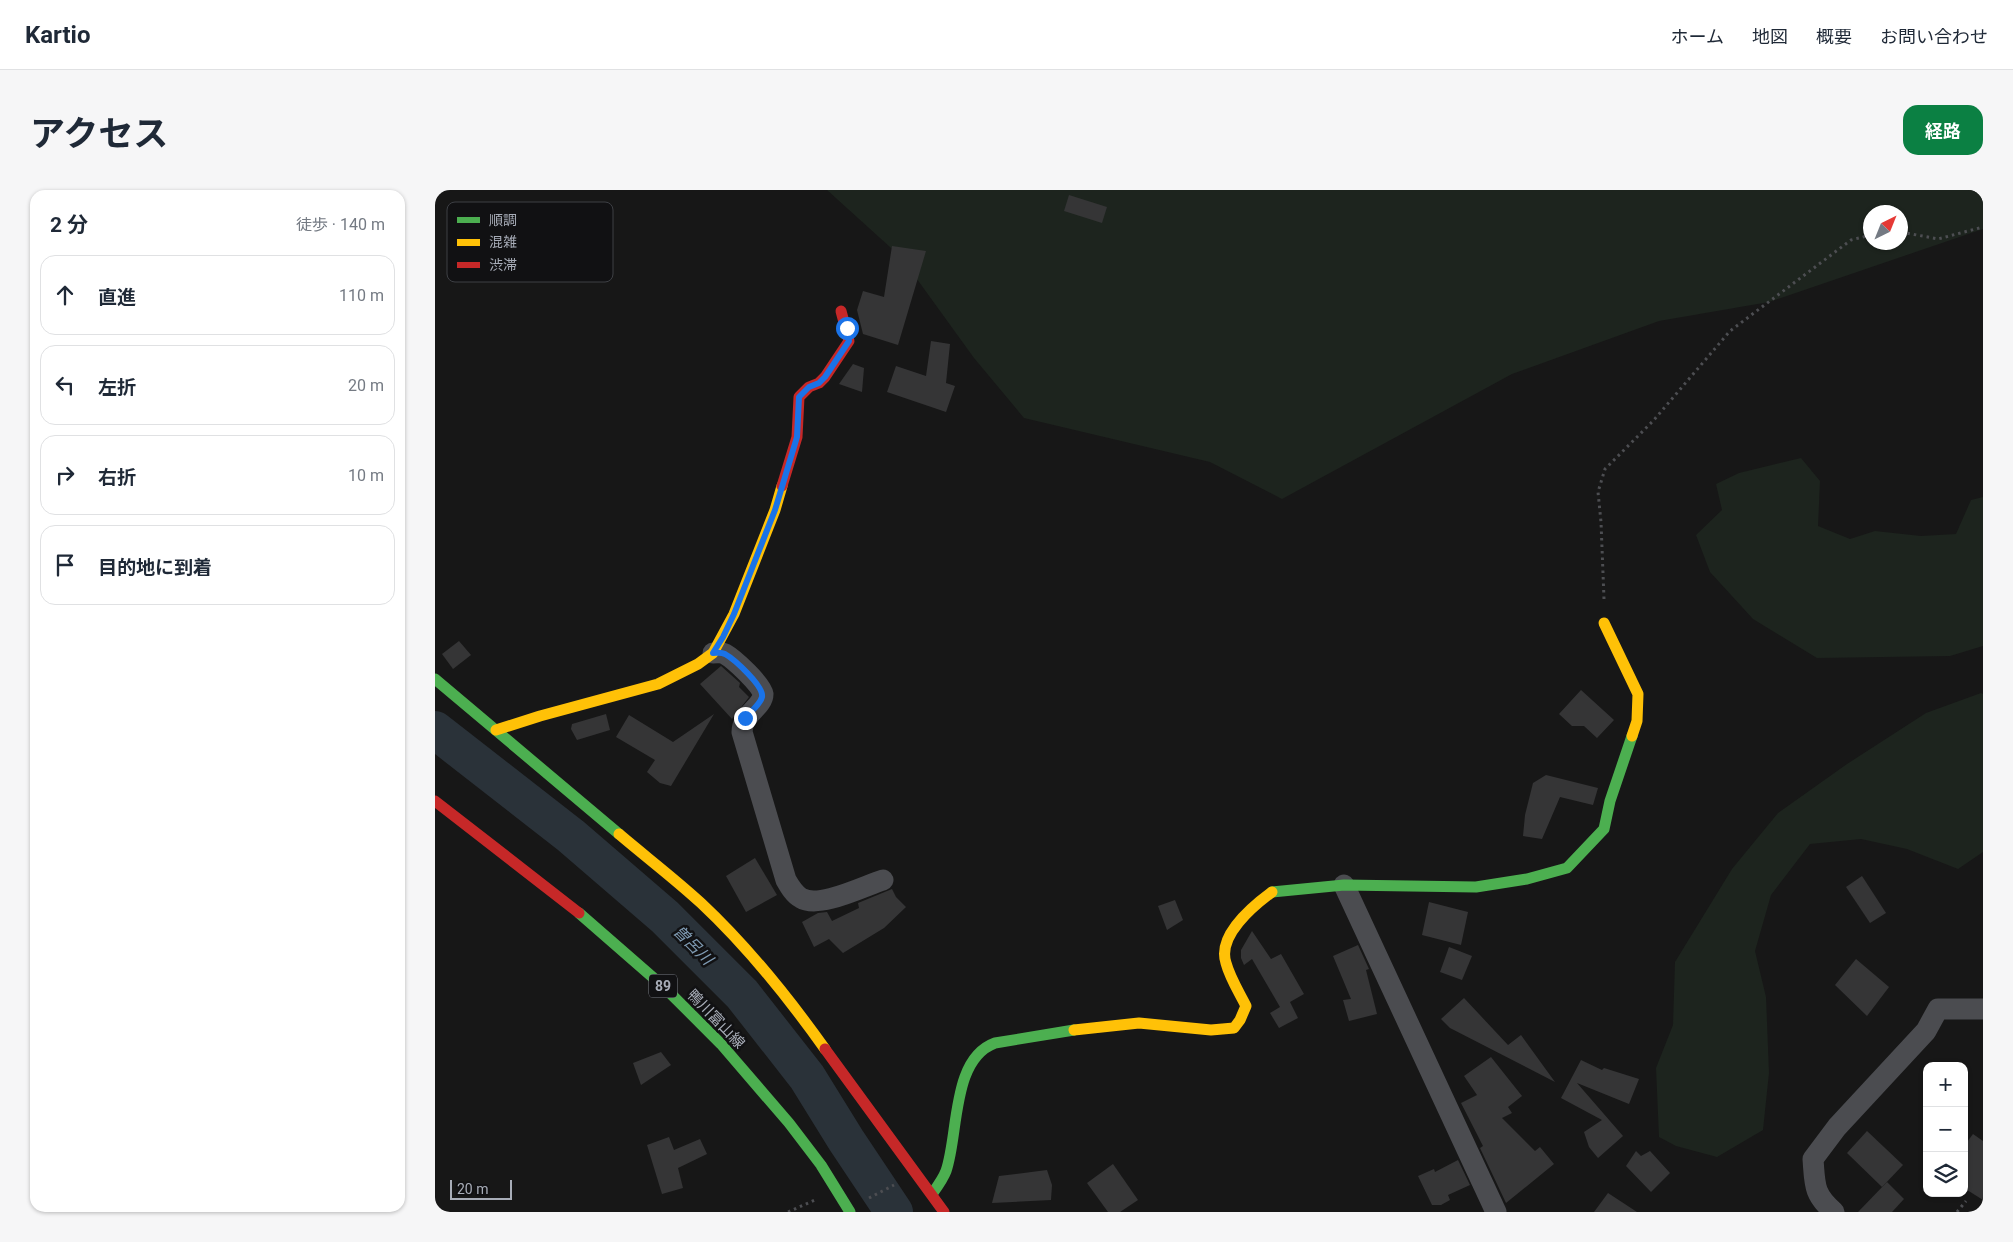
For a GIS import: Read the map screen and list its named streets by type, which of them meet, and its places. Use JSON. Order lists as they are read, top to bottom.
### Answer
{
  "streets": {
    "street": ["89", "鴨川富山線"]
  },
  "water": ["曽呂川"],
  "legend": ["順調", "混雑", "渋滞"],
  "scale_bar": "20 m",
  "north": "top right",
  "page": {
    "header": "Kartio",
    "nav": [
      "ホーム",
      "地図",
      "概要",
      "お問い合わせ"
    ],
    "title": "アクセス",
    "buttons": "経路",
    "heading": ["2 分", "徒歩 · 140 m"],
    "list": [
      ["直進", "110 m"],
      ["左折", "20 m"],
      ["右折", "10 m"],
      "目的地に到着"
    ],
    "map_buttons": ["+", "−"],
    "scale": "20 m"
  }
}
